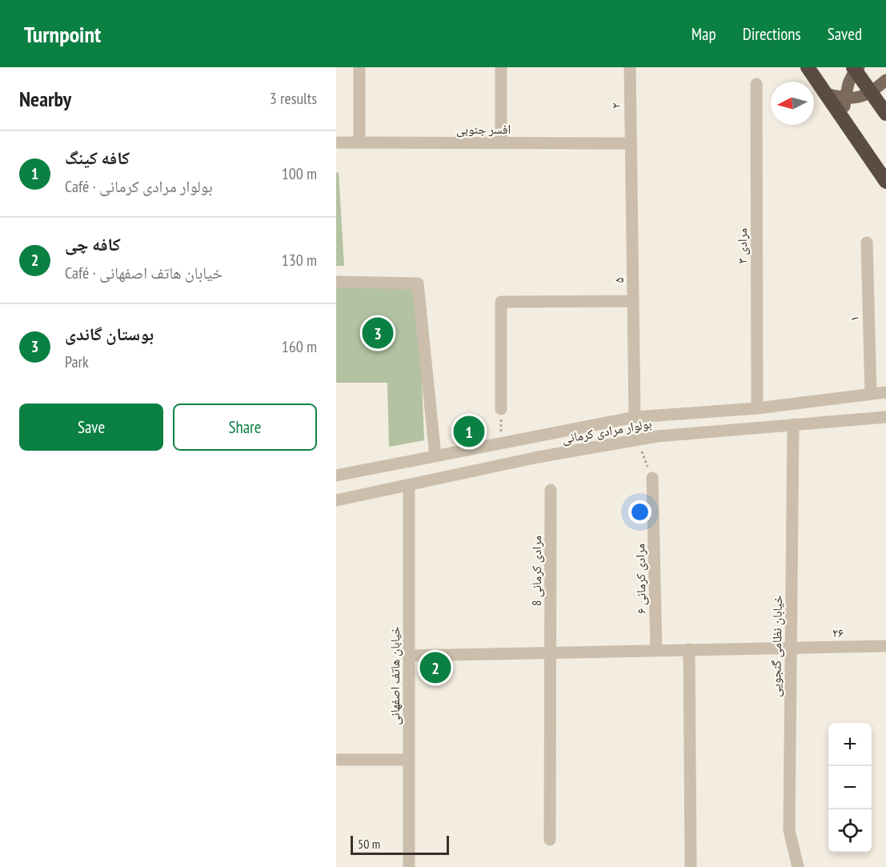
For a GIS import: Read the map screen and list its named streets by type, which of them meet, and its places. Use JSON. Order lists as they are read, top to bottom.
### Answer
{
  "streets": {
    "street": [
      "۲",
      "افسر جنوبی",
      "مرادی ۳",
      "۵",
      "۱",
      "بولوار مرادی کرمانی",
      "مرادی کرمانی 8",
      "مرادی کرمانی ۶",
      "۲۶",
      "خیابان نظامی گنجویی",
      "خیابان هاتف اصفهانی"
    ]
  },
  "crossings": [
    ["۲", "افسر جنوبی"],
    ["۲", "۵"],
    ["افسر جنوبی", "۵"],
    ["مرادی ۳", "بولوار مرادی کرمانی"],
    ["۵", "بولوار مرادی کرمانی"],
    ["۱", "بولوار مرادی کرمانی"],
    ["بولوار مرادی کرمانی", "خیابان نظامی گنجویی"],
    ["بولوار مرادی کرمانی", "خیابان هاتف اصفهانی"],
    ["مرادی کرمانی 8", "۲۶"],
    ["مرادی کرمانی ۶", "۲۶"],
    ["۲۶", "خیابان نظامی گنجویی"],
    ["۲۶", "خیابان هاتف اصفهانی"]
  ],
  "scale_bar": "50 m",
  "north": "left",
  "page": {
    "header": "Turnpoint",
    "nav": ["Map", "Directions", "Saved"],
    "heading": ["Nearby", "3 results"],
    "list": [
      {
        "mark": "1",
        "name": "کافه کینگ",
        "note": "Café · بولوار مرادی کرمانی",
        "value": "100 m"
      },
      {
        "mark": "2",
        "name": "کافه چی",
        "note": "Café · خیابان هاتف اصفهانی",
        "value": "130 m"
      },
      {
        "mark": "3",
        "name": "بوستان گاندی",
        "note": "Park",
        "value": "160 m"
      }
    ],
    "pins": ["3", "1", "2"],
    "buttons": ["Save", "Share"],
    "map_buttons": ["+", "−"],
    "scale": "50 m"
  }
}
